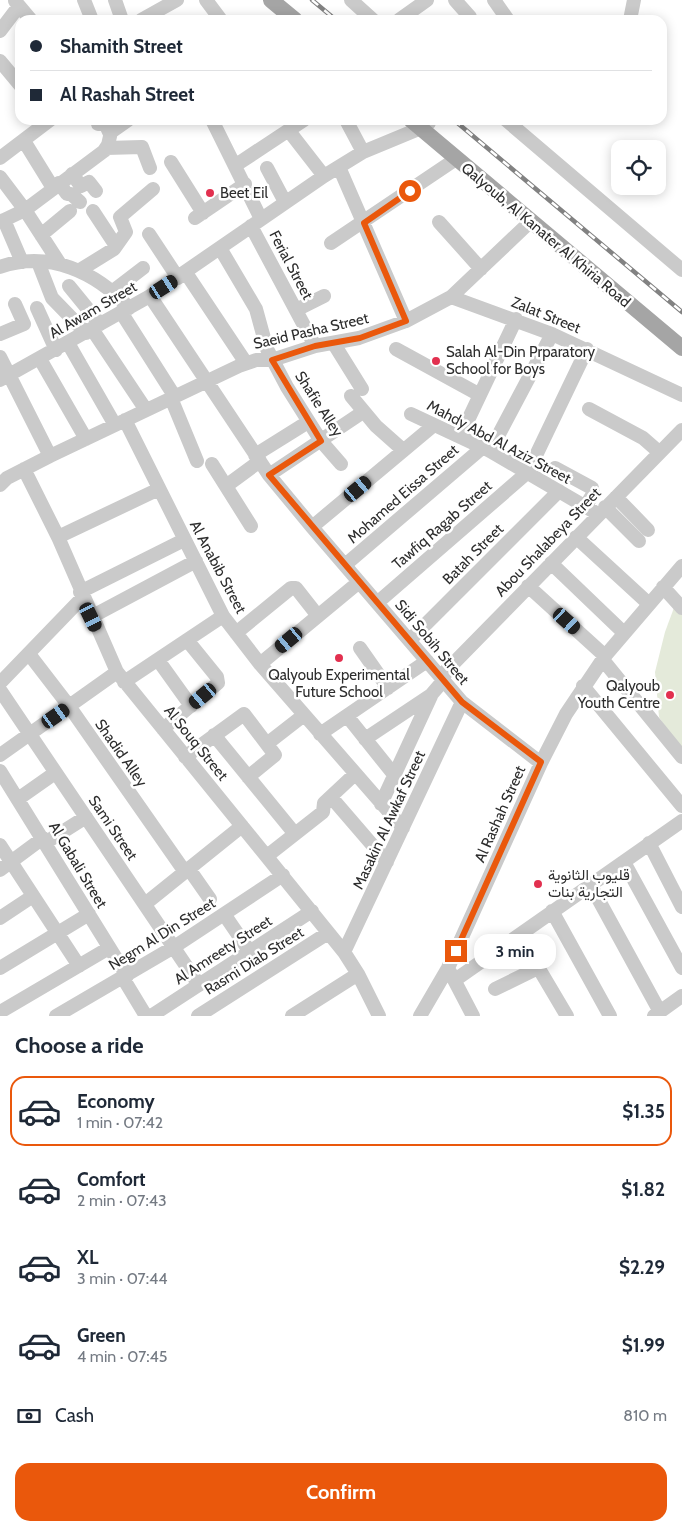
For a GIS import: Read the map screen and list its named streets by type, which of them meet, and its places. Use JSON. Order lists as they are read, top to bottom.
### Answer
{
  "streets": {
    "main road": ["Qalyoub, Al Kanater Al Khiria Road"],
    "street": [
      "Ferial Street",
      "Al Awam Street",
      "Zalat Street",
      "Saeid Pasha Street",
      "Shafie Alley",
      "Mahdy Abd Al Aziz Street",
      "Mohamed Eissa Street",
      "Tawfiq Ragab Street",
      "Abou Shalabeya Street",
      "Batah Street",
      "Al Anabib Street",
      "Sidi Sobih Street",
      "Al Souq Street",
      "Shadid Alley",
      "Al Rashah Street",
      "Masakin Al Awkaf Street",
      "Sami Street",
      "Al Gabali Street",
      "Negm Al Din Street",
      "Al Amreety Street",
      "Rasmi Diab Street"
    ]
  },
  "crossings": [
    ["Qalyoub, Al Kanater Al Khiria Road", "Saeid Pasha Street"],
    ["Ferial Street", "Al Awam Street"],
    ["Ferial Street", "Saeid Pasha Street"],
    ["Al Awam Street", "Shafie Alley"],
    ["Al Awam Street", "Al Anabib Street"],
    ["Al Awam Street", "Sidi Sobih Street"],
    ["Zalat Street", "Saeid Pasha Street"],
    ["Saeid Pasha Street", "Shafie Alley"],
    ["Saeid Pasha Street", "Al Anabib Street"],
    ["Saeid Pasha Street", "Sidi Sobih Street"],
    ["Saeid Pasha Street", "Al Souq Street"],
    ["Mahdy Abd Al Aziz Street", "Mohamed Eissa Street"],
    ["Mahdy Abd Al Aziz Street", "Tawfiq Ragab Street"],
    ["Mahdy Abd Al Aziz Street", "Abou Shalabeya Street"],
    ["Mahdy Abd Al Aziz Street", "Batah Street"],
    ["Mohamed Eissa Street", "Sidi Sobih Street"],
    ["Tawfiq Ragab Street", "Sidi Sobih Street"],
    ["Abou Shalabeya Street", "Sidi Sobih Street"],
    ["Batah Street", "Sidi Sobih Street"],
    ["Al Anabib Street", "Masakin Al Awkaf Street"],
    ["Sidi Sobih Street", "Al Rashah Street"],
    ["Sidi Sobih Street", "Masakin Al Awkaf Street"],
    ["Al Souq Street", "Masakin Al Awkaf Street"],
    ["Al Souq Street", "Negm Al Din Street"],
    ["Al Souq Street", "Al Amreety Street"],
    ["Al Souq Street", "Rasmi Diab Street"],
    ["Sami Street", "Negm Al Din Street"],
    ["Sami Street", "Al Amreety Street"],
    ["Al Gabali Street", "Negm Al Din Street"]
  ],
  "places": [
    "Beet Eil",
    "Salah Al-Din Prparatory School for Boys",
    "Qalyoub Experimental Future School",
    "Qalyoub Youth Centre",
    "قليوب الثانوية التجارية بنات"
  ],
  "page": {
    "banner": ["Shamith Street", "Al Rashah Street"],
    "bubble": "3 min",
    "heading": "Choose a ride",
    "list": [
      {
        "name": "Economy",
        "note": "1 min · 07:42",
        "value": "$1.35"
      },
      {
        "name": "Comfort",
        "note": "2 min · 07:43",
        "value": "$1.82"
      },
      {
        "name": "XL",
        "note": "3 min · 07:44",
        "value": "$2.29"
      },
      {
        "name": "Green",
        "note": "4 min · 07:45",
        "value": "$1.99"
      }
    ],
    "pay": ["Cash", "810 m"],
    "buttons": "Confirm"
  }
}
